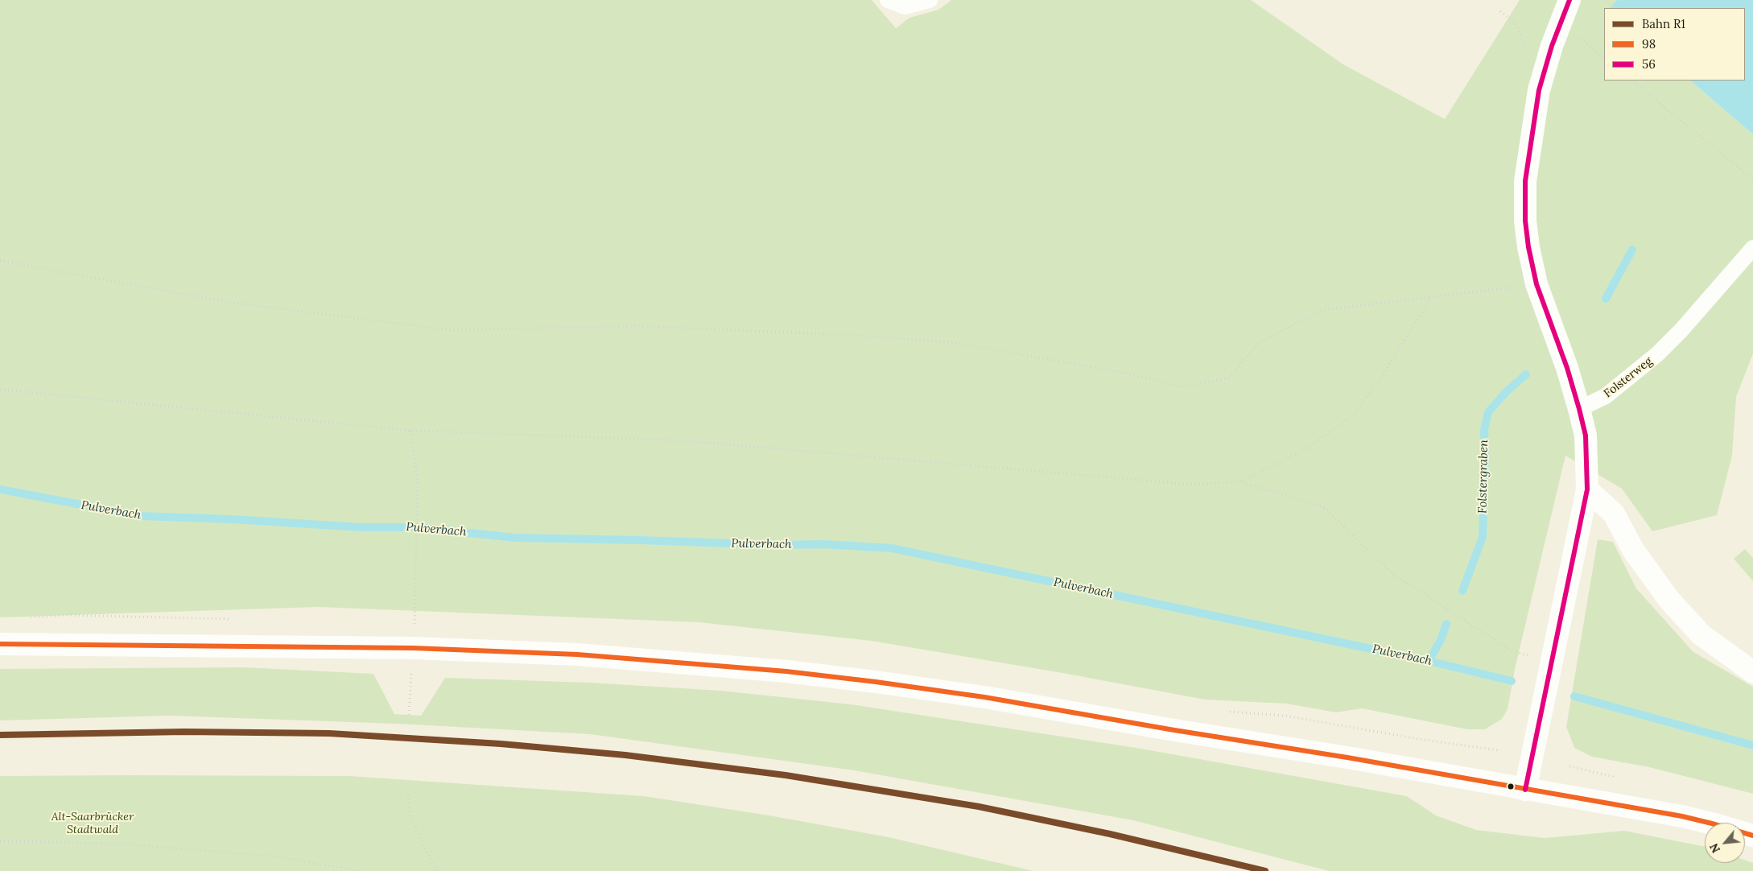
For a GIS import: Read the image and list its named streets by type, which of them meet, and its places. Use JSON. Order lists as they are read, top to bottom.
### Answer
{
  "streets": {
    "lane": ["Folsterweg"]
  },
  "water": ["Folstergraben", "Pulverbach"],
  "parks": ["Alt-Saarbrücker Stadtwald"],
  "lines": ["transit line 56", "transit line 98", "rail line R1"],
  "legend": ["Bahn R1", "98", "56"],
  "north": "bottom left"
}
